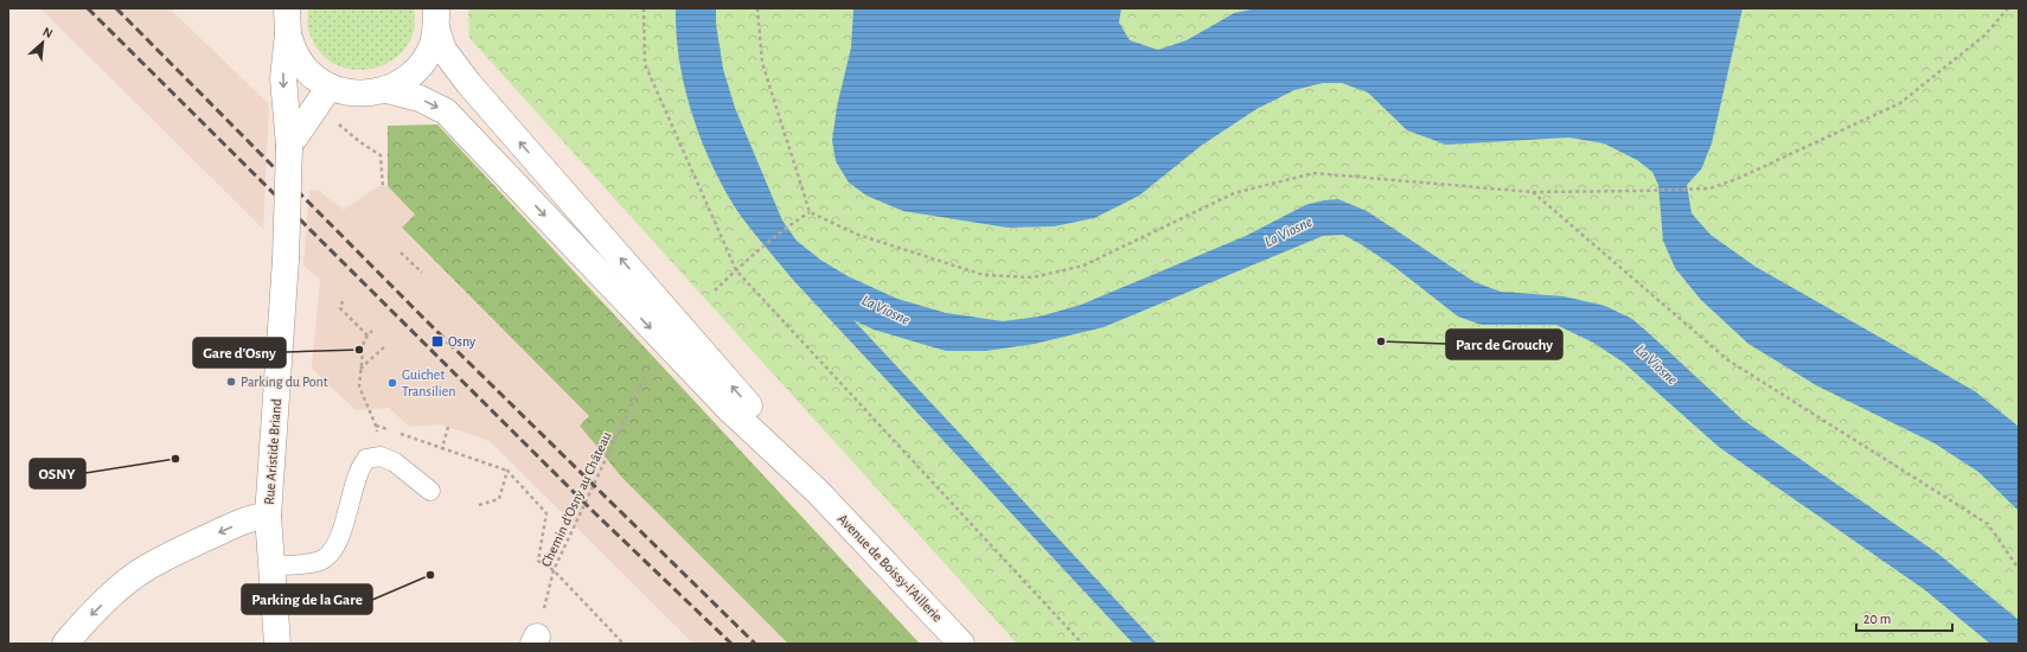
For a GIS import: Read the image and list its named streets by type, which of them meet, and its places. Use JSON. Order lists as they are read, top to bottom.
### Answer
{
  "streets": {
    "main road": ["Rue Aristide Briand", "Avenue de Boissy-l'Aillerie"],
    "path": ["Chemin d'Osny au Château"]
  },
  "water": ["La Viosne"],
  "places": {
    "transit": ["Osny"],
    "other": [
      "Parc de Grouchy",
      "Gare d'Osny",
      "Parking du Pont",
      "Guichet Transilien",
      "OSNY",
      "Parking de la Gare"
    ]
  },
  "scale_bar": "20 m",
  "north": "top right"
}
